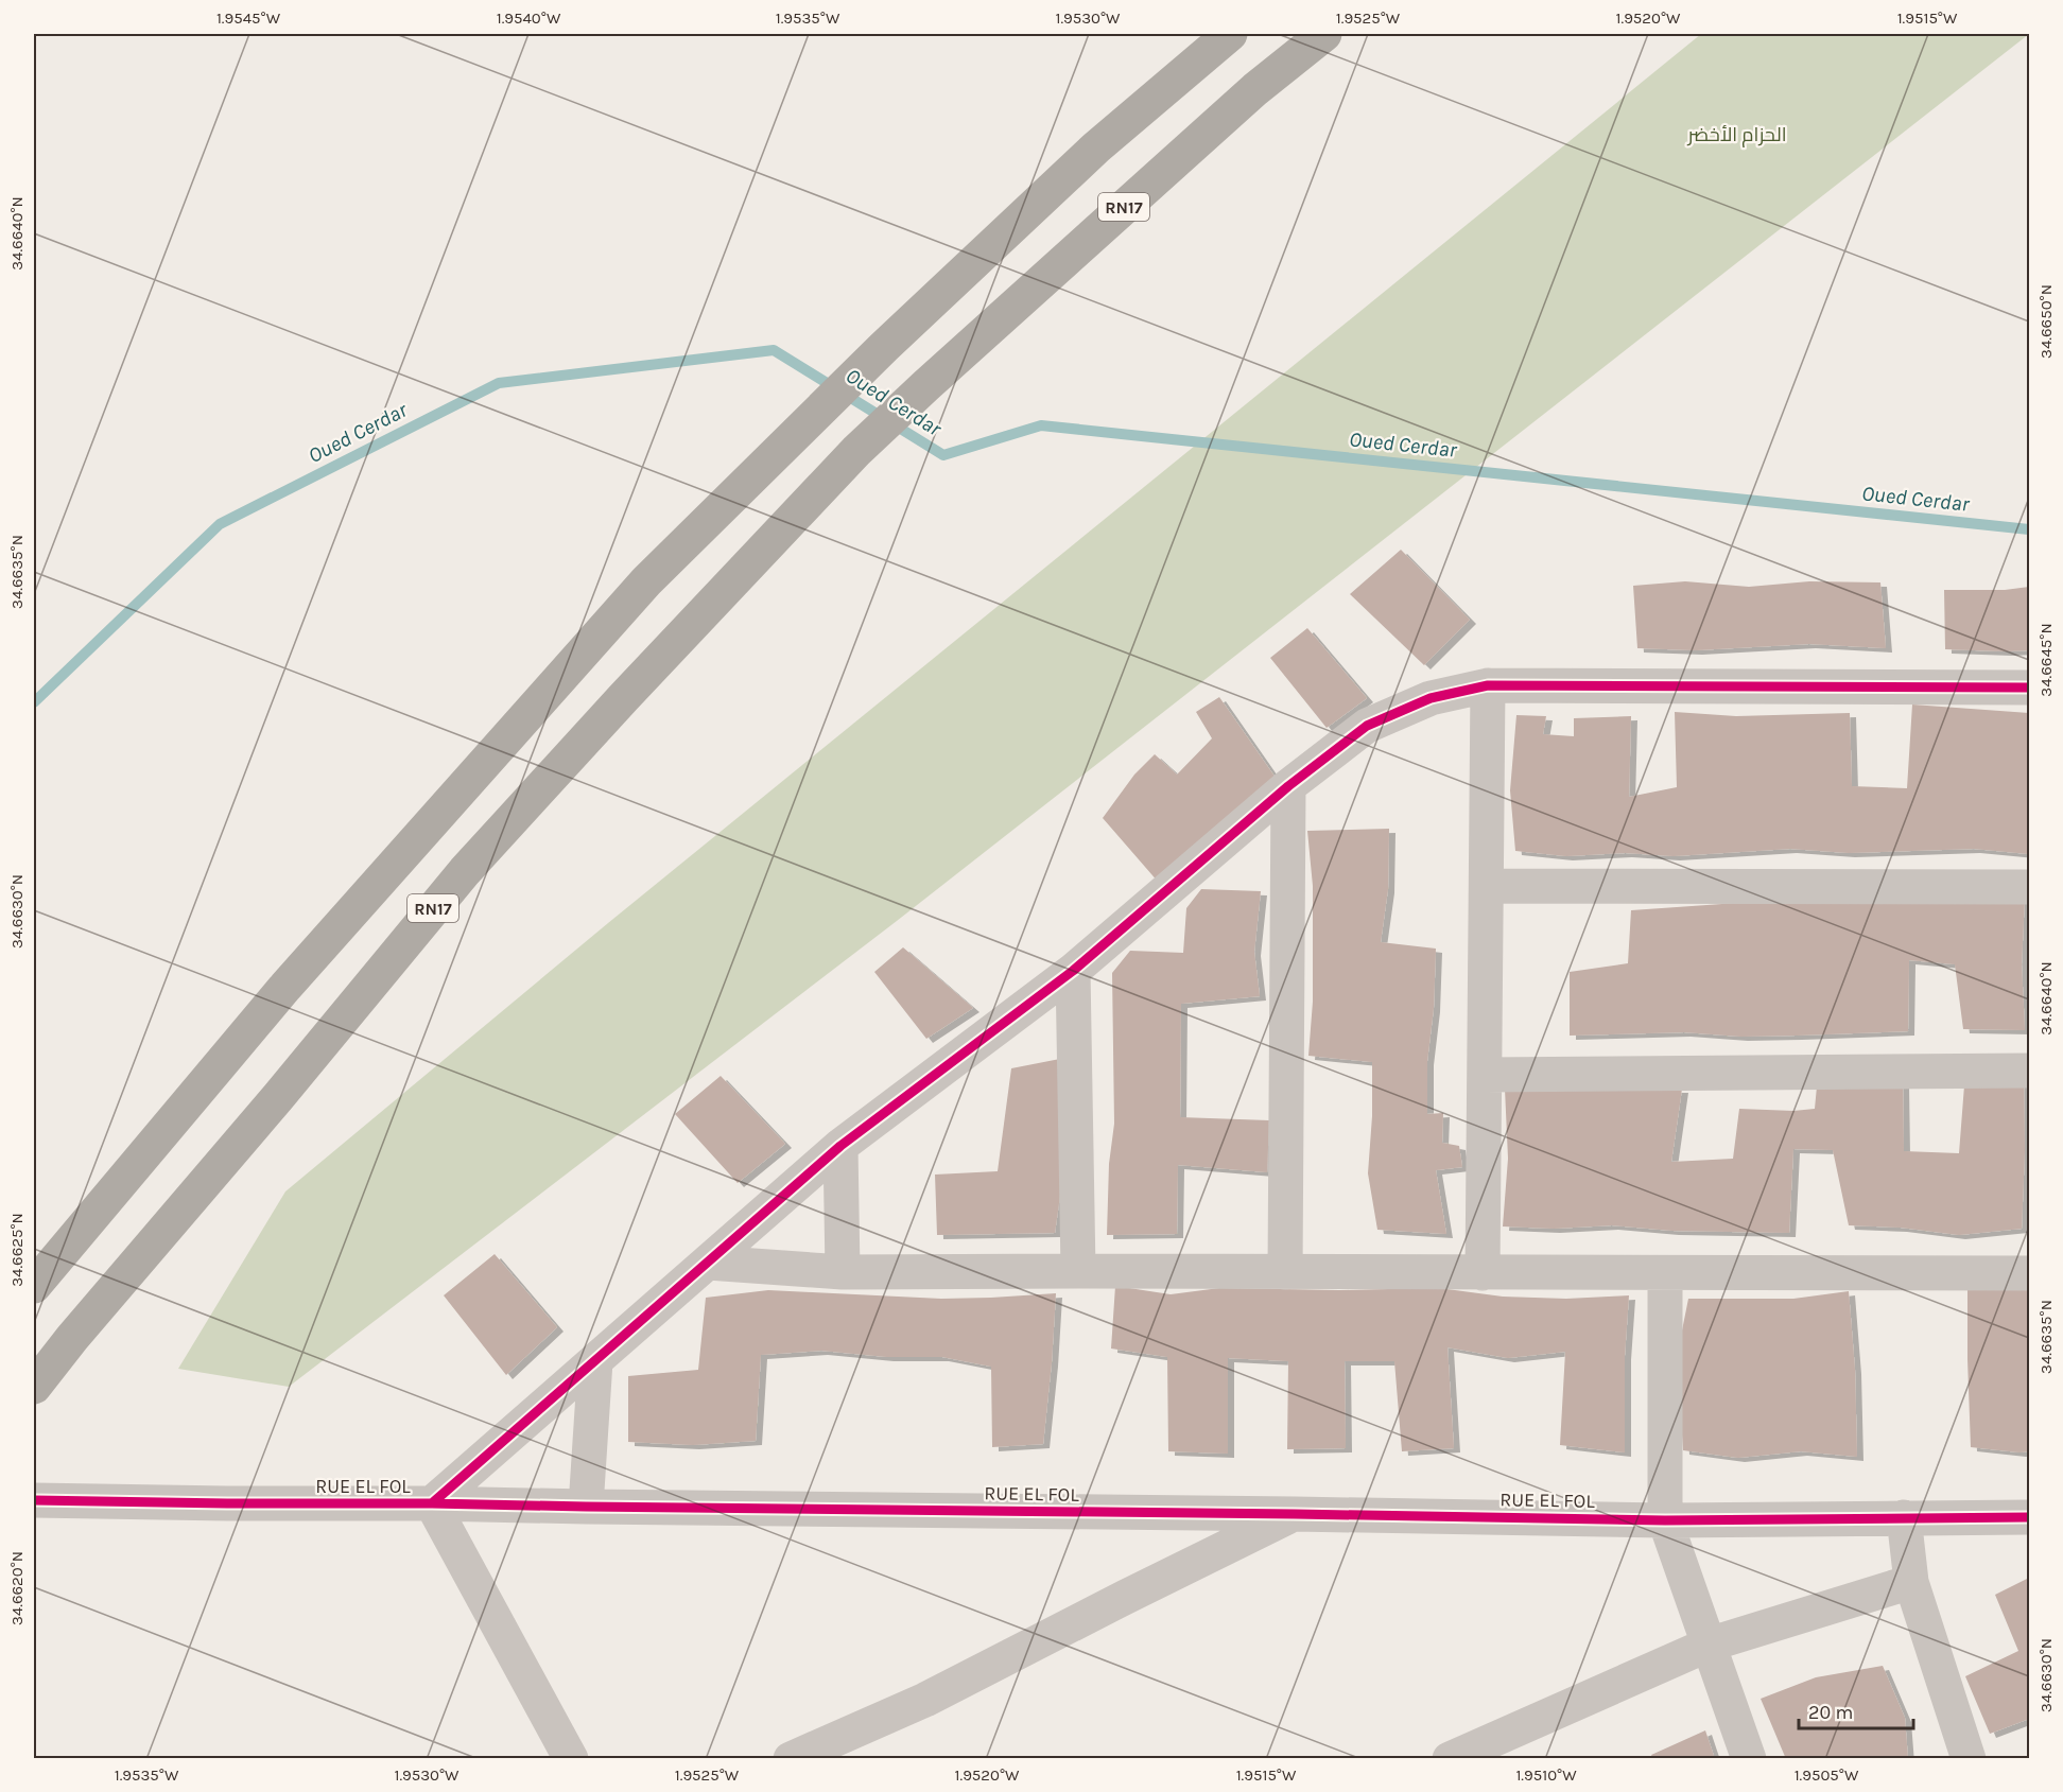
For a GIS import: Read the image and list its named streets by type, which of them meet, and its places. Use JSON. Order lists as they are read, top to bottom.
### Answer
{
  "streets": {
    "highway": ["RN17"],
    "street": ["RUE EL FOL"]
  },
  "water": ["Oued Cerdar"],
  "parks": ["الحزام الأخضر"],
  "scale_bar": "20 m",
  "coordinates": [
    "1.9545°W",
    "1.9540°W",
    "1.9535°W",
    "1.9530°W",
    "1.9525°W",
    "1.9520°W",
    "1.9515°W",
    "34.6640°N",
    "34.6650°N",
    "34.6635°N",
    "34.6645°N",
    "34.6630°N",
    "34.6625°N",
    "34.6620°N",
    "1.9510°W",
    "1.9505°W"
  ]
}
